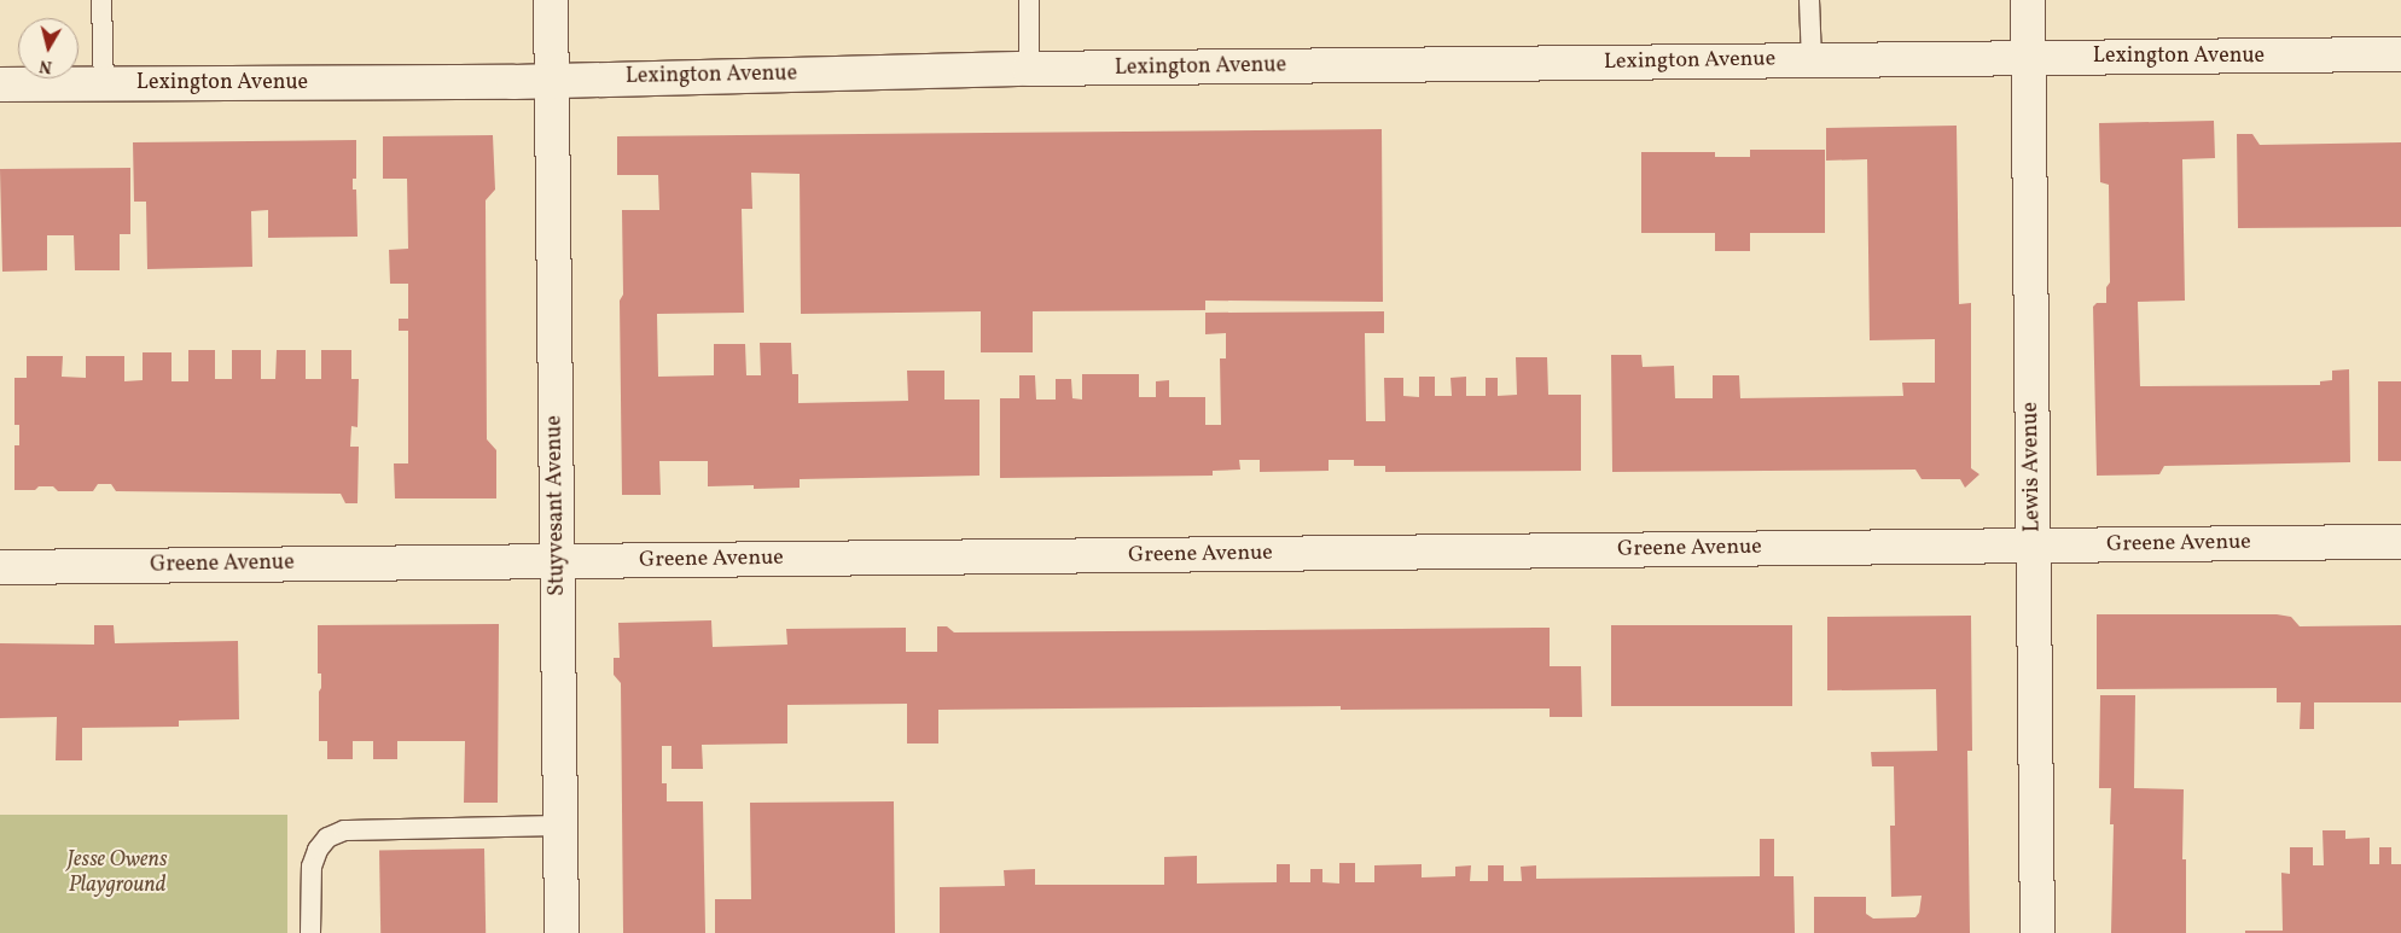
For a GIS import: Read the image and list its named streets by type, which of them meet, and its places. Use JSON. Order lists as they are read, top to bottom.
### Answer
{
  "streets": {
    "street": [
      "Lexington Avenue",
      "Lewis Avenue",
      "Stuyvesant Avenue",
      "Greene Avenue"
    ]
  },
  "crossings": [
    ["Lexington Avenue", "Lewis Avenue"],
    ["Lexington Avenue", "Stuyvesant Avenue"],
    ["Lewis Avenue", "Greene Avenue"],
    ["Stuyvesant Avenue", "Greene Avenue"]
  ],
  "parks": ["Jesse Owens Playground"],
  "north": "bottom"
}
